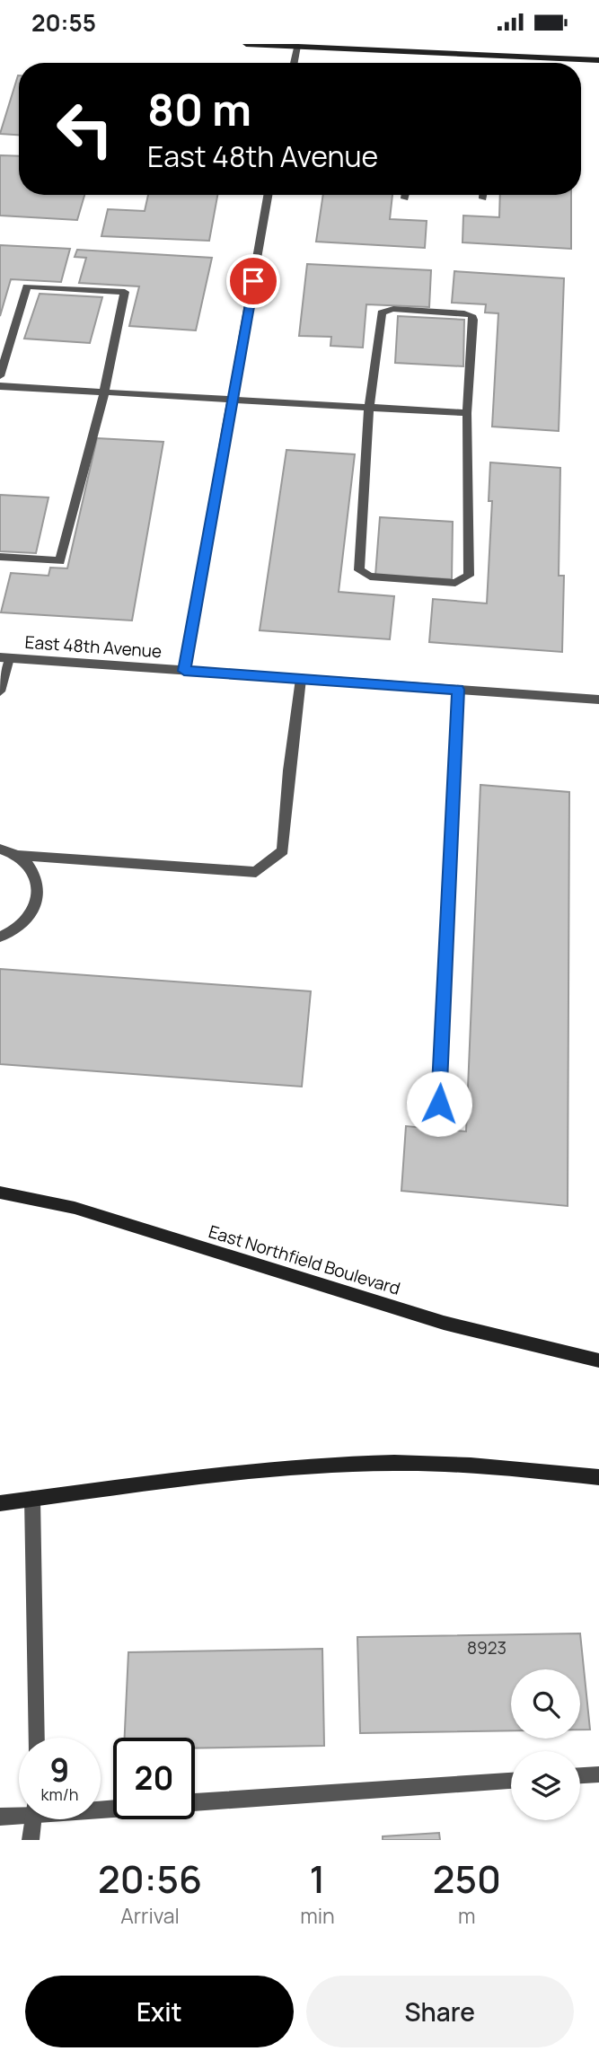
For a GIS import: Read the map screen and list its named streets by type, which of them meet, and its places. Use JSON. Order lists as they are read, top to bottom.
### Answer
{
  "streets": {
    "main road": ["East Northfield Boulevard"],
    "street": ["East 48th Avenue"]
  },
  "house_numbers": ["8923"],
  "page": {
    "status": "20:55",
    "turn": ["80 m", "East 48th Avenue"],
    "speed": "9 km/h",
    "limit": "20",
    "eta": [
      "20:56",
      "Arrival",
      "1",
      "min",
      "250",
      "m"
    ],
    "buttons": ["Exit", "Share"]
  }
}
